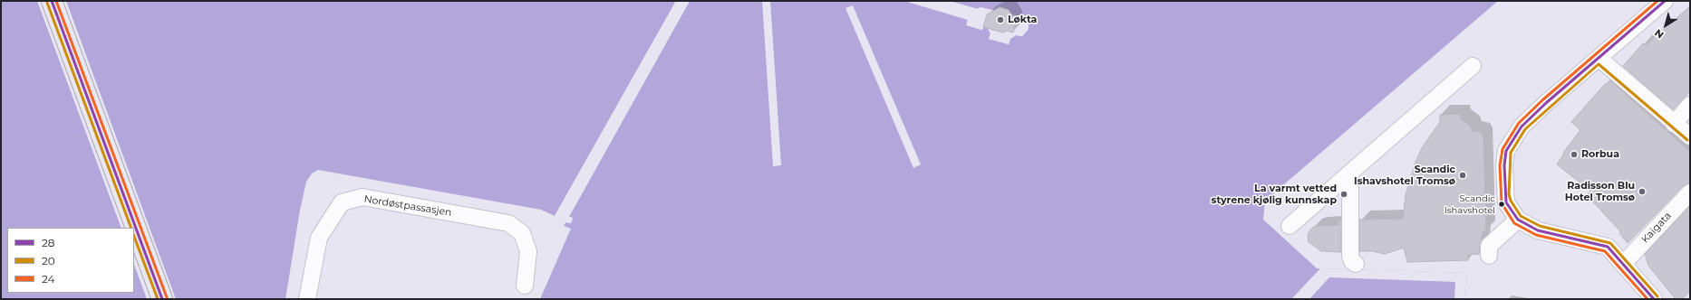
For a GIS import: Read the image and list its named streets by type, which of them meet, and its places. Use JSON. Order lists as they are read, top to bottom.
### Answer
{
  "streets": {
    "street": ["Nordøstpassasjen", "Kaigata"]
  },
  "places": [
    "Løkta",
    "Rorbua",
    "Scandic Ishavshotel Tromsø",
    "Radisson Blu Hotel Tromsø",
    "La varmt vetted styrene kjølig kunnskap",
    "Scandic Ishavshotel"
  ],
  "lines": ["transit line 28", "transit line 24", "transit line 20"],
  "legend": ["28", "20", "24"],
  "north": "bottom left"
}
